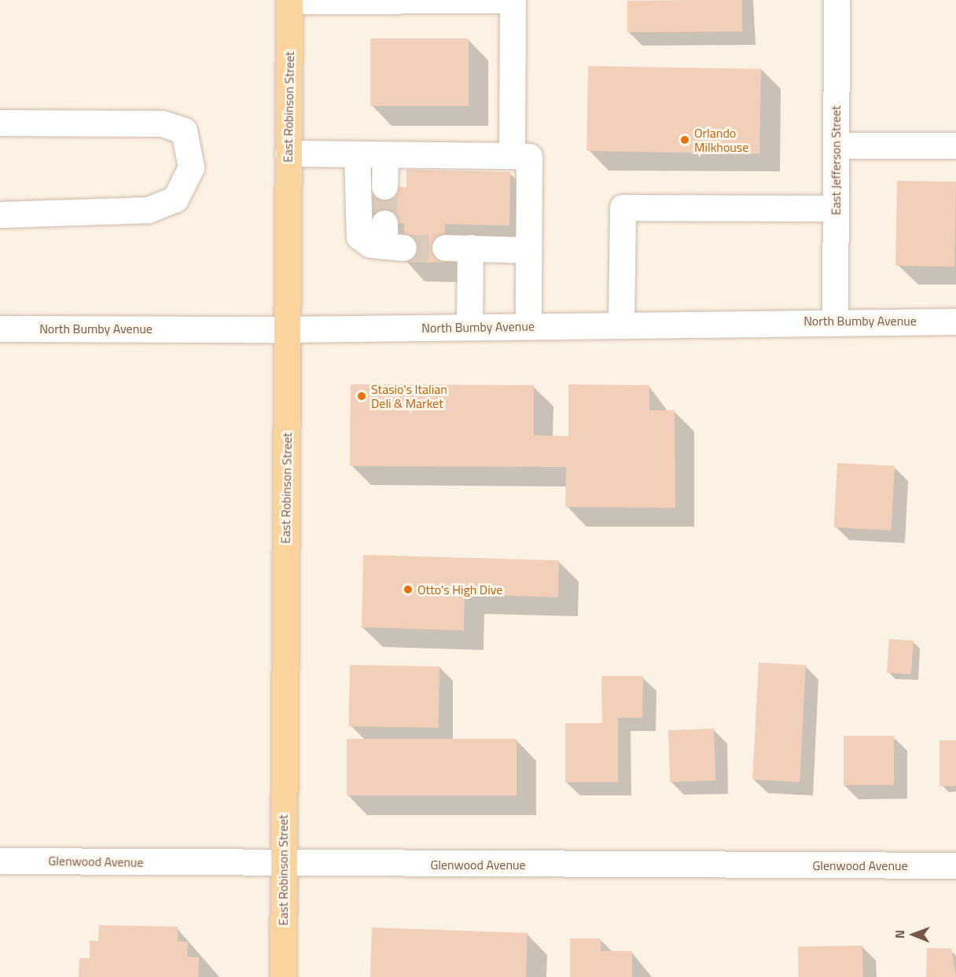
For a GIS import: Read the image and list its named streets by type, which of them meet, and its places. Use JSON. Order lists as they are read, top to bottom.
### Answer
{
  "streets": {
    "main road": ["East Robinson Street"],
    "street": ["East Jefferson Street", "North Bumby Avenue", "Glenwood Avenue"]
  },
  "crossings": [
    ["East Robinson Street", "North Bumby Avenue"],
    ["East Robinson Street", "Glenwood Avenue"],
    ["East Jefferson Street", "North Bumby Avenue"]
  ],
  "places": ["Orlando Milkhouse", "Stasio's Italian Deli & Market", "Otto's High Dive"],
  "north": "left"
}
